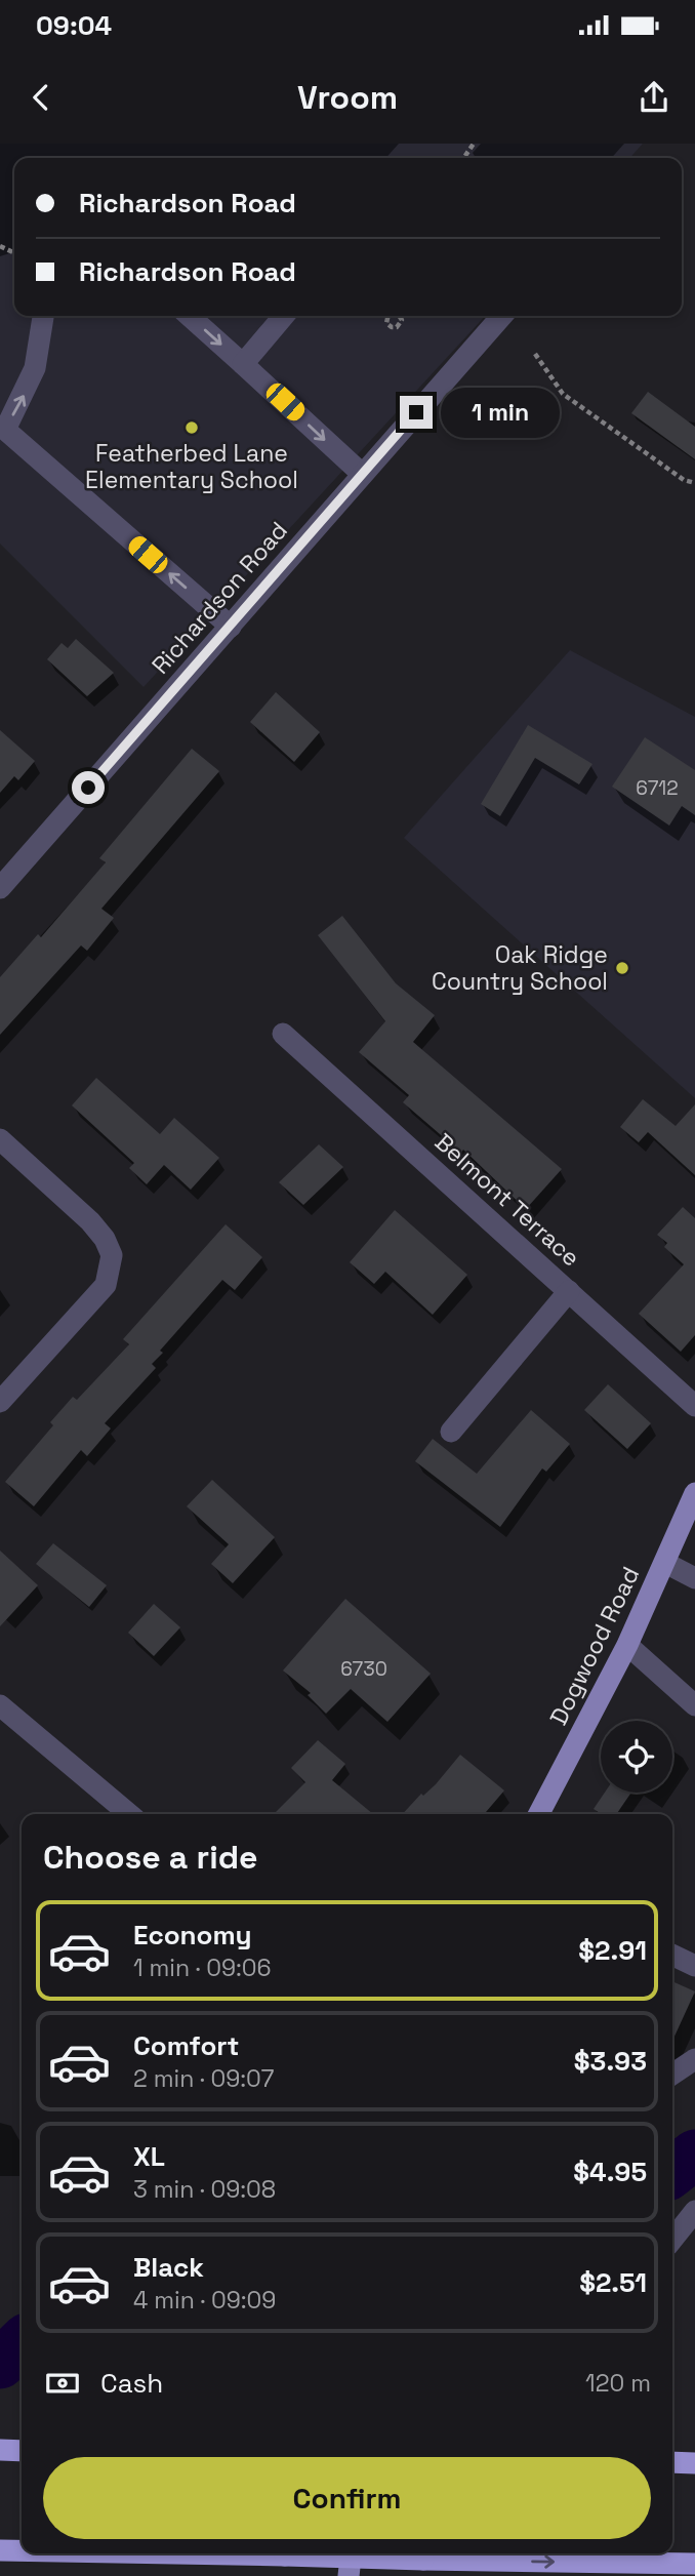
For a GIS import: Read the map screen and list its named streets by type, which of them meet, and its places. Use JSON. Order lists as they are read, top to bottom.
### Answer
{
  "streets": {
    "main road": ["Dogwood Road"],
    "street": ["Richardson Road", "Belmont Terrace"]
  },
  "places": ["Featherbed Lane Elementary School", "Oak Ridge Country School"],
  "house_numbers": ["6712", "6730"],
  "page": {
    "status": "09:04",
    "header": "Vroom",
    "banner": ["Richardson Road", "Richardson Road"],
    "bubble": "1 min",
    "heading": "Choose a ride",
    "list": [
      {
        "name": "Economy",
        "note": "1 min · 09:06",
        "value": "$2.91"
      },
      {
        "name": "Comfort",
        "note": "2 min · 09:07",
        "value": "$3.93"
      },
      {
        "name": "XL",
        "note": "3 min · 09:08",
        "value": "$4.95"
      },
      {
        "name": "Black",
        "note": "4 min · 09:09",
        "value": "$2.51"
      }
    ],
    "pay": ["Cash", "120 m"],
    "buttons": "Confirm"
  }
}
